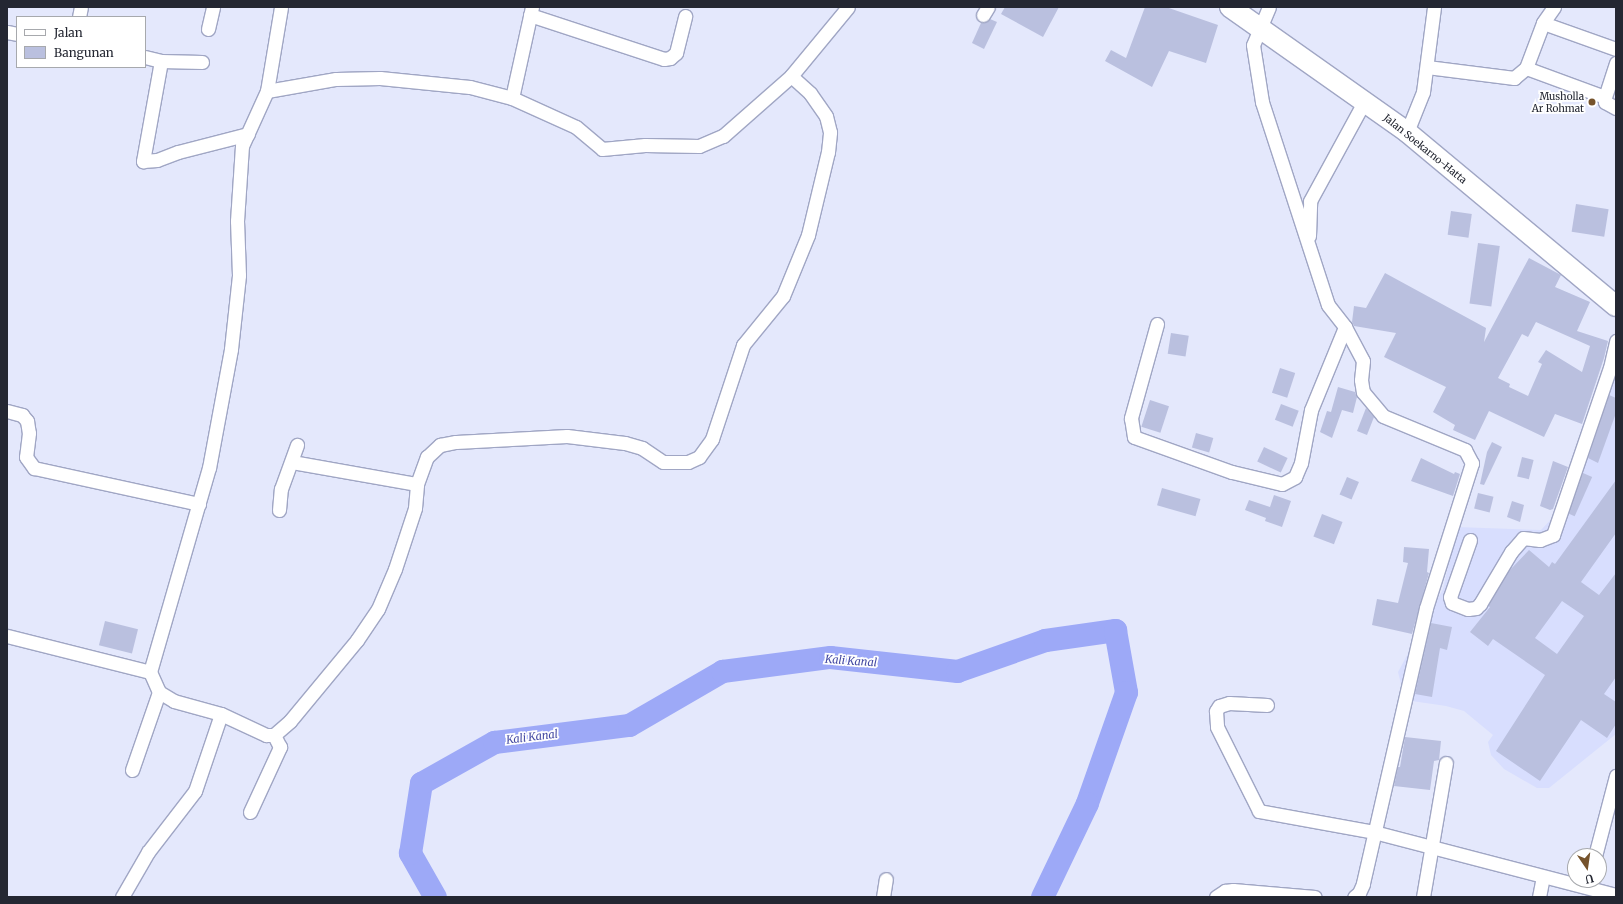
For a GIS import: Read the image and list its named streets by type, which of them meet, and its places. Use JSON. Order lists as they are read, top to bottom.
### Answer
{
  "streets": {
    "highway": ["Jalan Soekarno-Hatta"]
  },
  "water": ["Kali Kanal"],
  "places": ["Musholla Ar Rohmat"],
  "legend": ["Jalan", "Bangunan"],
  "north": "bottom"
}
